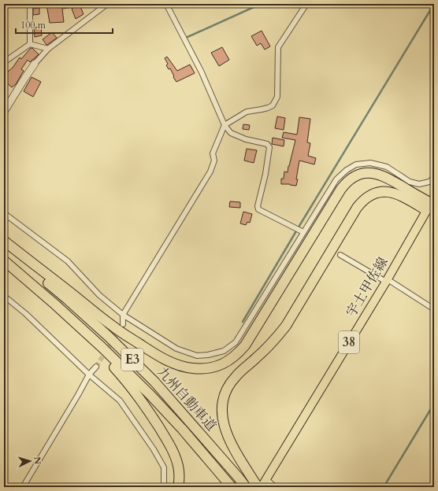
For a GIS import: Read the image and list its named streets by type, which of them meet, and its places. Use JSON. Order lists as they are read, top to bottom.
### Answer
{
  "streets": {
    "highway": ["E3", "九州自動車道"],
    "main road": ["宇土甲佐線", "38"]
  },
  "scale_bar": "100 m",
  "north": "right"
}
